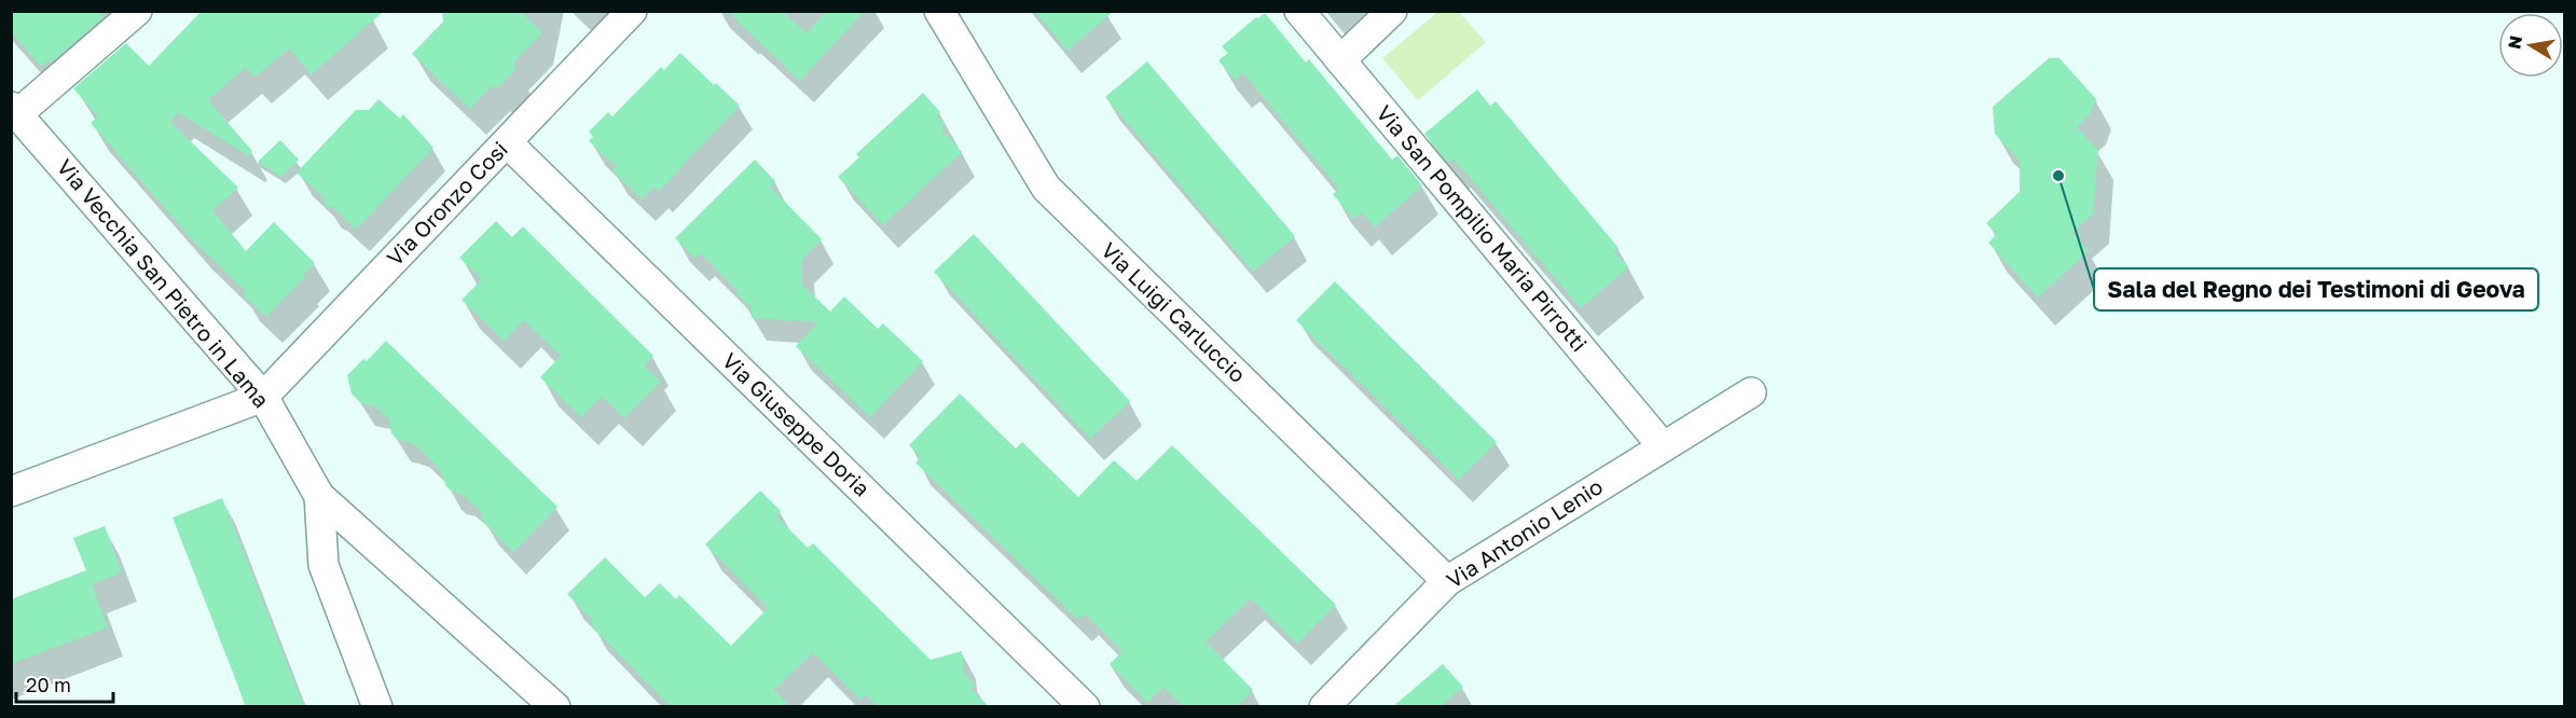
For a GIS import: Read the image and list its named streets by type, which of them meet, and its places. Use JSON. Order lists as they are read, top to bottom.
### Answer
{
  "streets": {
    "street": [
      "Via Oronzo Cosi",
      "Via San Pompilio Maria Pirrotti",
      "Via Vecchia San Pietro in Lama",
      "Via Luigi Carluccio",
      "Via Giuseppe Doria",
      "Via Antonio Lenio"
    ]
  },
  "crossings": [
    ["Via Oronzo Cosi", "Via Vecchia San Pietro in Lama"],
    ["Via Oronzo Cosi", "Via Giuseppe Doria"],
    ["Via San Pompilio Maria Pirrotti", "Via Antonio Lenio"],
    ["Via Luigi Carluccio", "Via Antonio Lenio"]
  ],
  "places": ["Sala del Regno dei Testimoni di Geova"],
  "scale_bar": "20 m",
  "north": "left"
}
